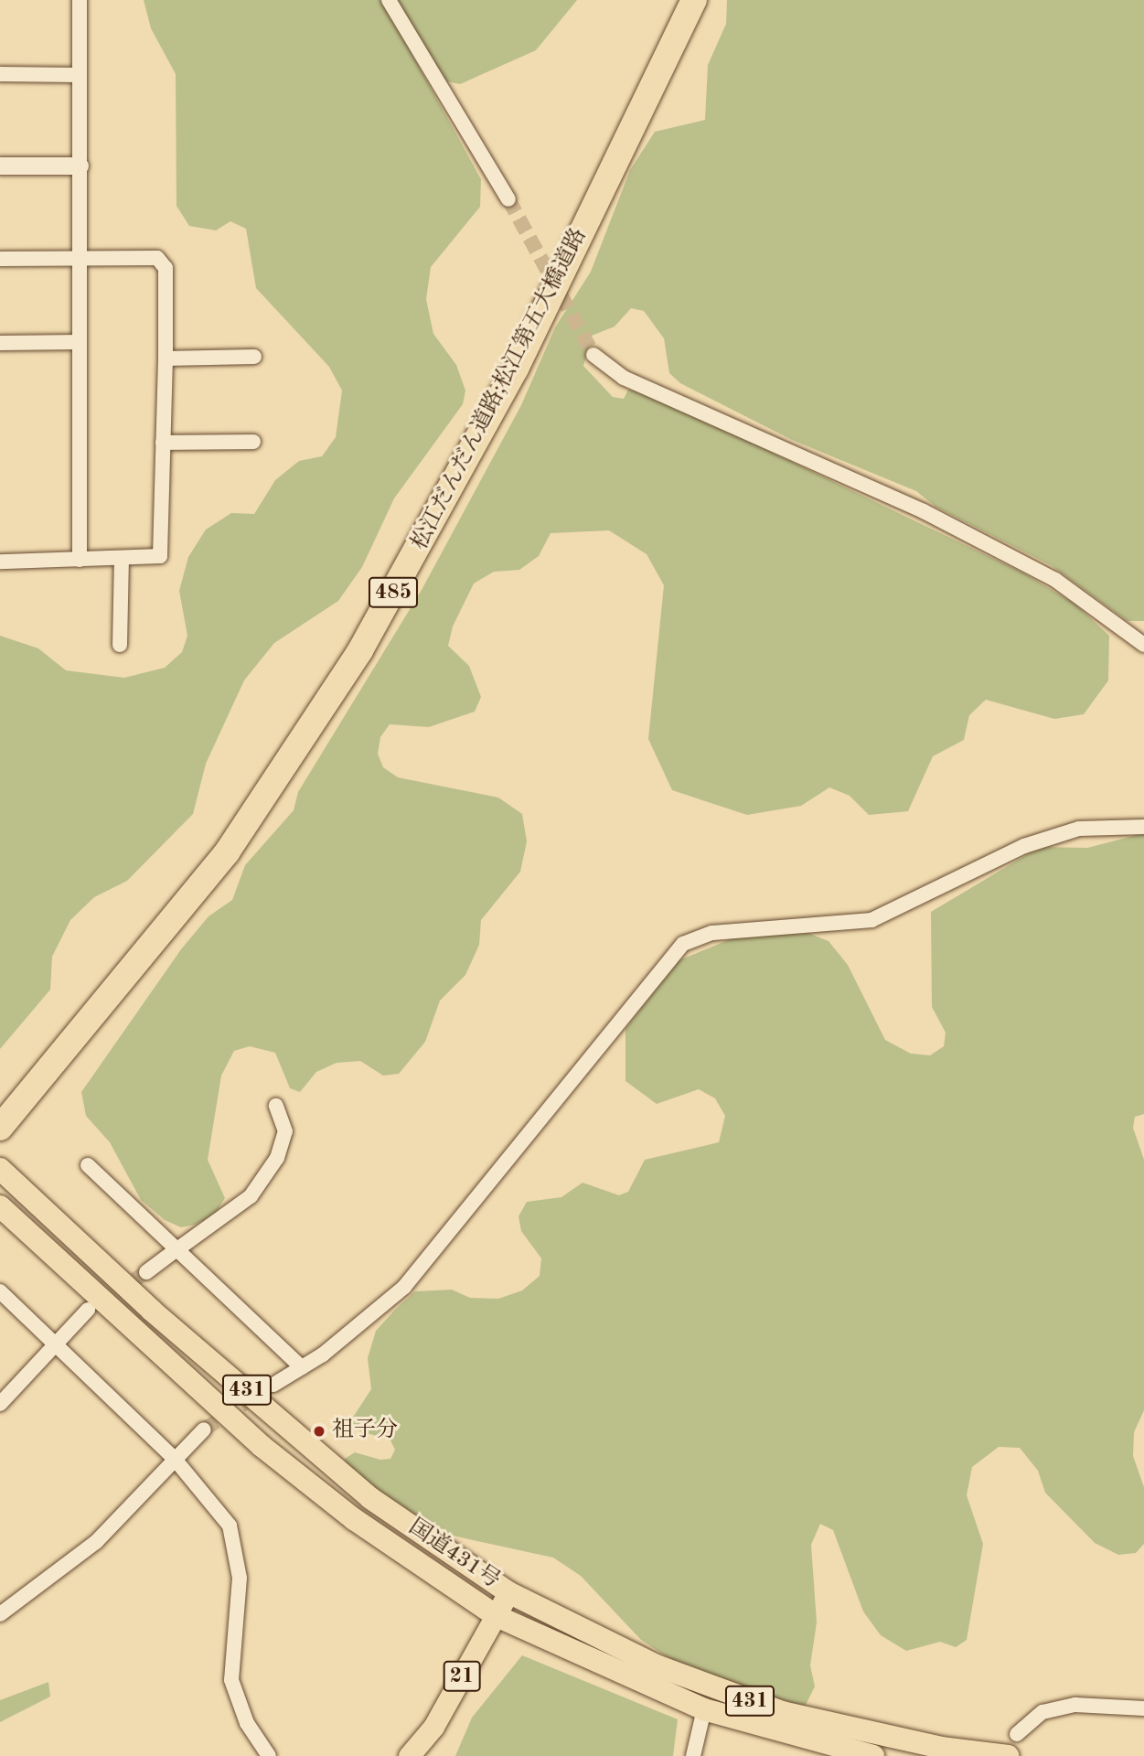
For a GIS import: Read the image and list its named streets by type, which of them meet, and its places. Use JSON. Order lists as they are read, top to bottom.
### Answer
{
  "streets": {
    "highway": [
      "松江だんだん道路;松江第五大橋道路",
      "485",
      "431",
      "国道431号"
    ],
    "main road": ["21"]
  },
  "crossings": [
    ["国道431号", "21"]
  ],
  "places": ["祖子分"]
}
